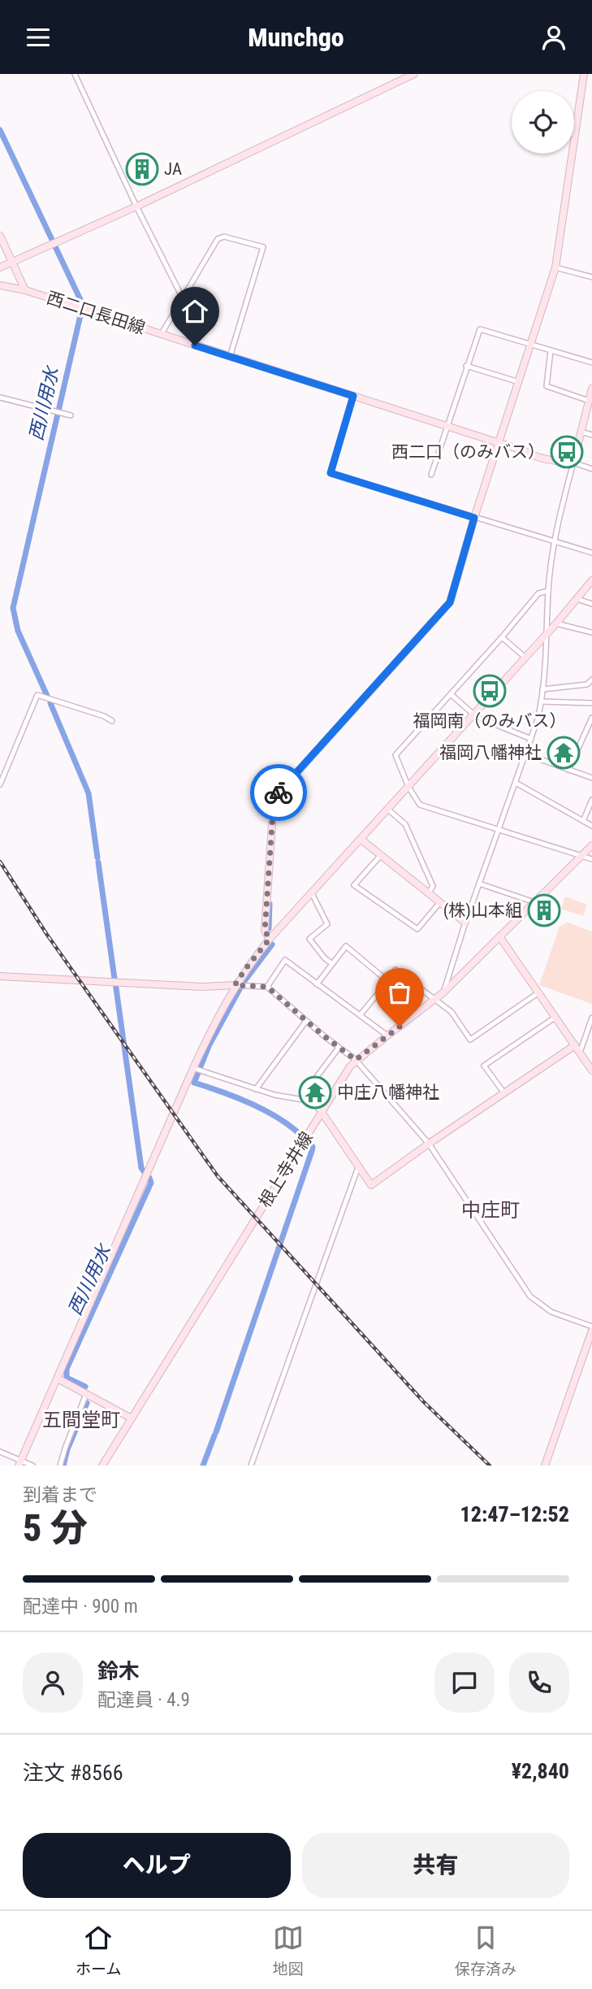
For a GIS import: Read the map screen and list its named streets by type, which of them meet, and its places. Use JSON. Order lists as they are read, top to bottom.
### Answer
{
  "streets": {
    "street": ["西二口長田線", "根上寺井線"]
  },
  "districts": ["中庄町", "五間堂町"],
  "water": ["西川用水"],
  "places": {
    "building": ["JA", "(株)山本組"],
    "bus stop": ["西二口（のみバス）", "福岡南（のみバス）"],
    "temple": ["福岡八幡神社", "中庄八幡神社"]
  },
  "page": {
    "header": "Munchgo",
    "heading": ["5 分", "到着まで", "12:47–12:52"],
    "panel": [
      "鈴木",
      "配達員 · 4.9",
      "注文 #8566",
      "¥2,840"
    ],
    "bar": "配達中 · 900 m",
    "buttons": ["ヘルプ", "共有"],
    "tabs": ["ホーム", "地図", "保存済み"]
  }
}
